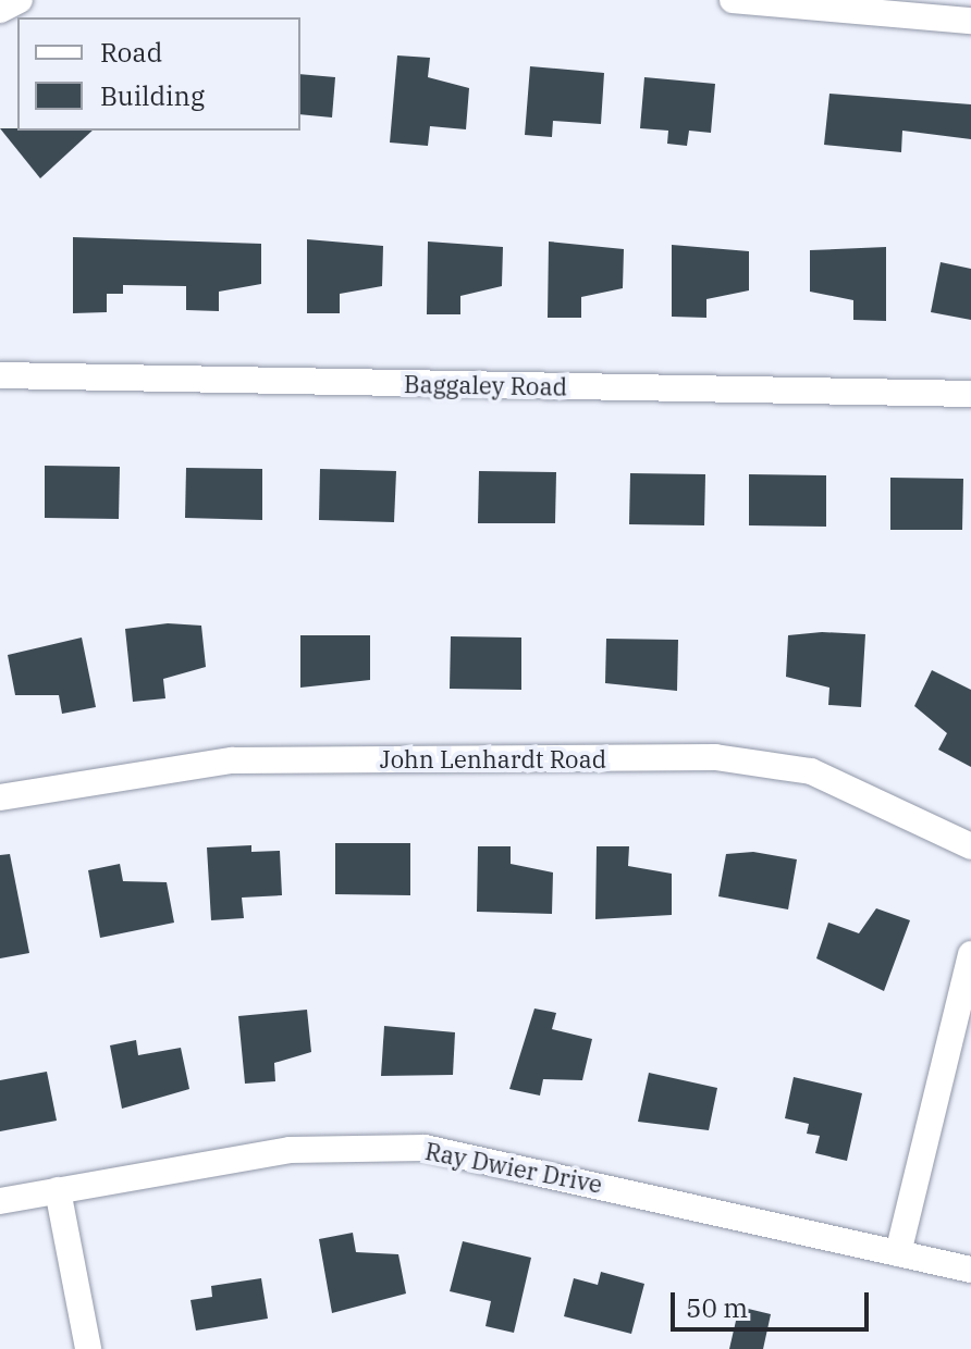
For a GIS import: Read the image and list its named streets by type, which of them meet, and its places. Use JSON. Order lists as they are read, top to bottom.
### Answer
{
  "streets": {
    "street": ["Baggaley Road", "John Lenhardt Road", "Ray Dwier Drive"]
  },
  "legend": ["Road", "Building"],
  "scale_bar": "50 m"
}
